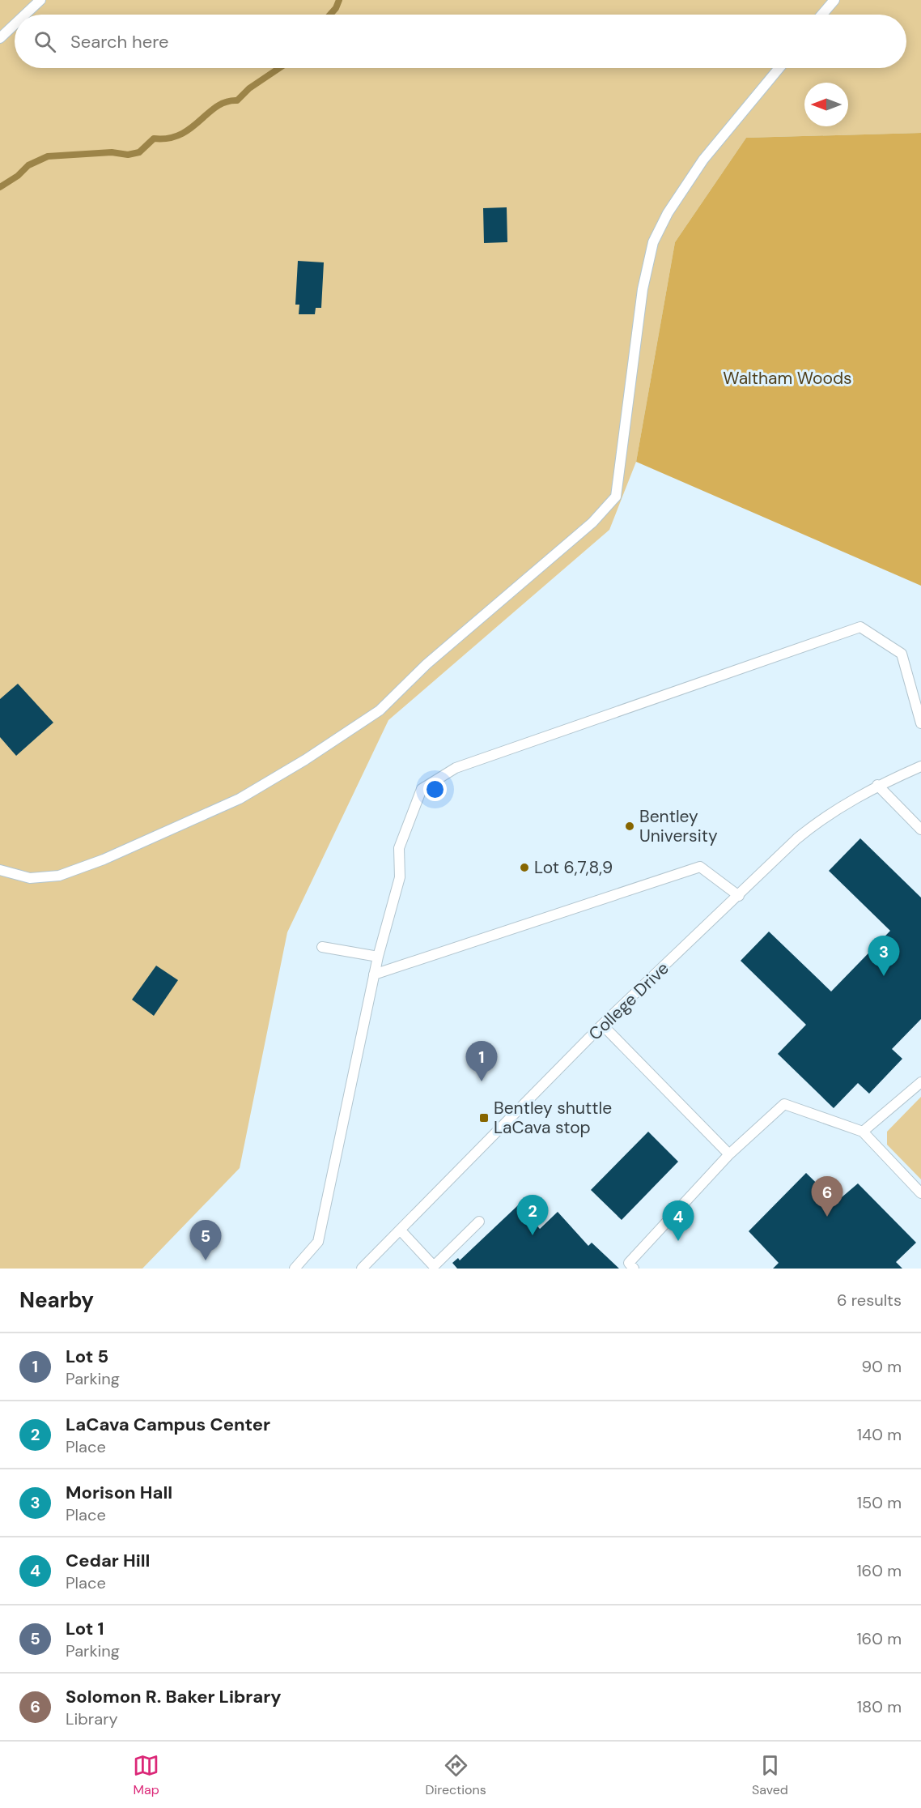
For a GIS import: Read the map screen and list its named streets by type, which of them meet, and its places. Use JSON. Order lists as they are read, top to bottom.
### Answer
{
  "streets": {
    "lane": ["College Drive"]
  },
  "parks": ["Waltham Woods"],
  "places": {
    "other": ["Bentley University", "Lot 6,7,8,9"],
    "transit": ["Bentley shuttle LaCava stop"]
  },
  "north": "left",
  "page": {
    "search": "Search here",
    "pins": [
      "3",
      "1",
      "6",
      "2",
      "4",
      "5"
    ],
    "heading": ["Nearby", "6 results"],
    "list": [
      {
        "mark": "1",
        "name": "Lot 5",
        "note": "Parking",
        "value": "90 m"
      },
      {
        "mark": "2",
        "name": "LaCava Campus Center",
        "note": "Place",
        "value": "140 m"
      },
      {
        "mark": "3",
        "name": "Morison Hall",
        "note": "Place",
        "value": "150 m"
      },
      {
        "mark": "4",
        "name": "Cedar Hill",
        "note": "Place",
        "value": "160 m"
      },
      {
        "mark": "5",
        "name": "Lot 1",
        "note": "Parking",
        "value": "160 m"
      },
      {
        "mark": "6",
        "name": "Solomon R. Baker Library",
        "note": "Library",
        "value": "180 m"
      }
    ],
    "nav": ["Map", "Directions", "Saved"]
  }
}
